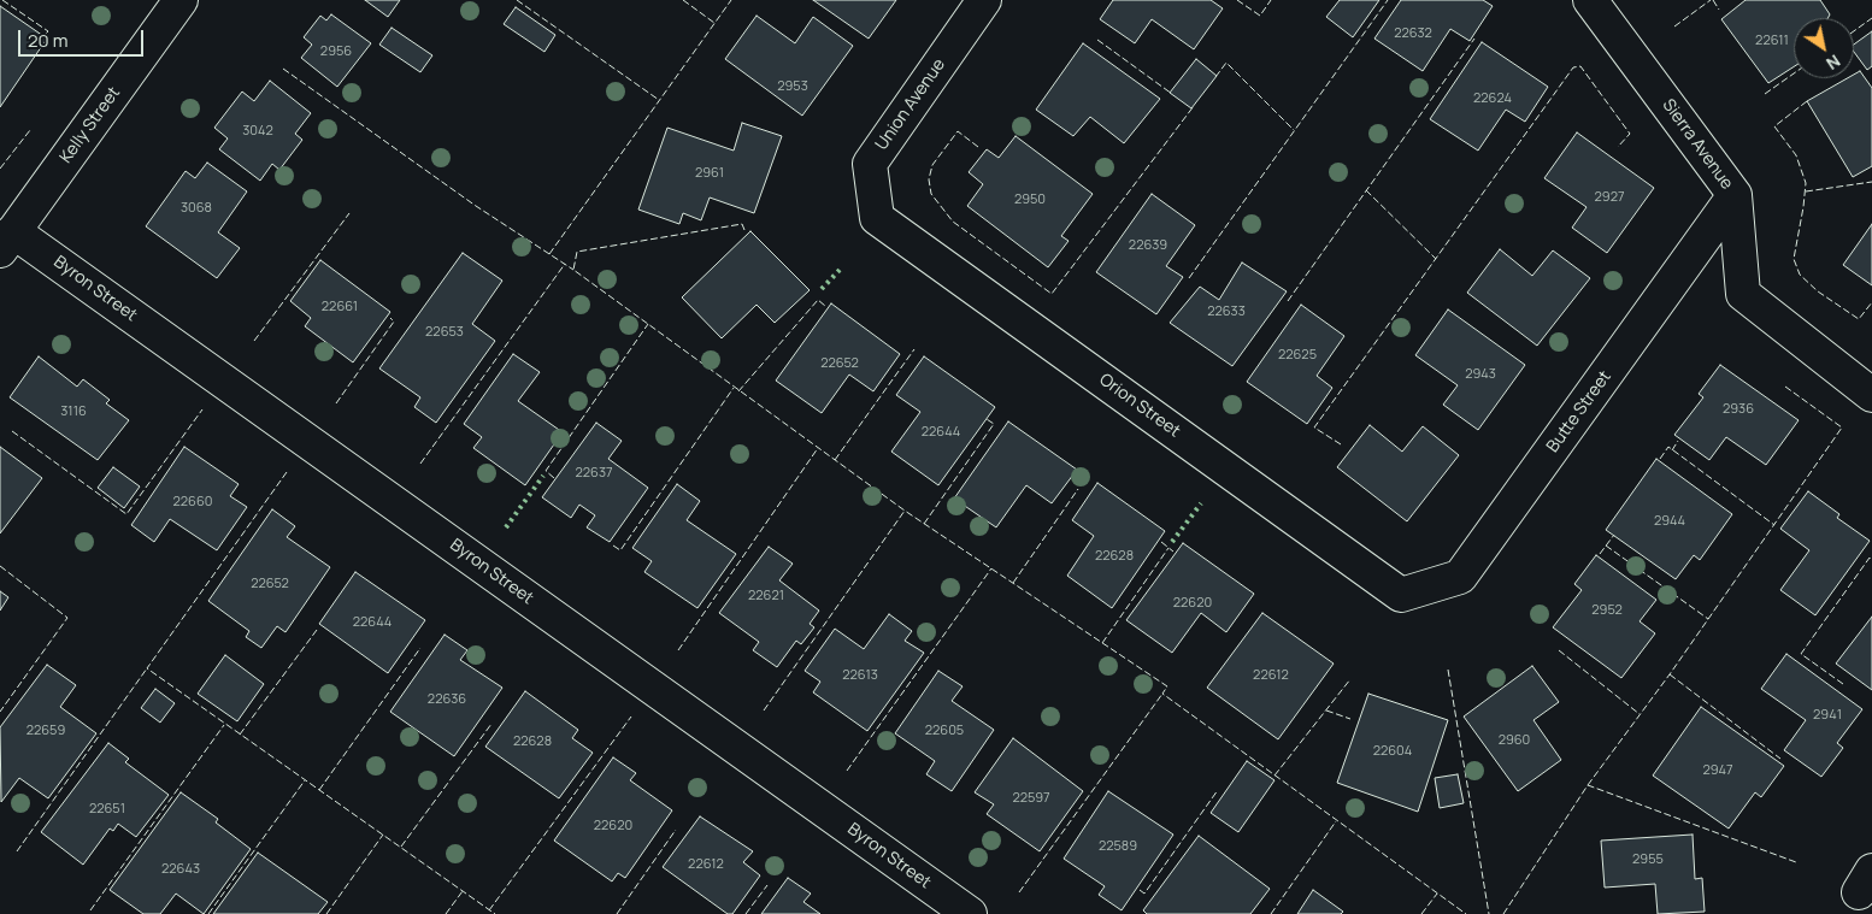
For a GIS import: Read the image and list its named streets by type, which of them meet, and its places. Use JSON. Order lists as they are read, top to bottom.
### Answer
{
  "streets": {
    "street": [
      "Union Avenue",
      "Kelly Street",
      "Sierra Avenue",
      "Byron Street",
      "Orion Street",
      "Butte Street"
    ]
  },
  "crossings": [
    ["Union Avenue", "Orion Street"],
    ["Kelly Street", "Byron Street"],
    ["Sierra Avenue", "Butte Street"],
    ["Orion Street", "Butte Street"]
  ],
  "house_numbers": [
    "22632",
    "22611",
    "2956",
    "2953",
    "22624",
    "3042",
    "2961",
    "2927",
    "2950",
    "3068",
    "22639",
    "22661",
    "22633",
    "22653",
    "22625",
    "22652",
    "2943",
    "2936",
    "3116",
    "22644",
    "22637",
    "22660",
    "2944",
    "22628",
    "22652",
    "22621",
    "22620",
    "2952",
    "22644",
    "22613",
    "22612",
    "22636",
    "2941",
    "22659",
    "22605",
    "2960",
    "22628",
    "22604",
    "2947",
    "22597",
    "22651",
    "22620",
    "22589",
    "2955",
    "22612",
    "22643"
  ],
  "scale_bar": "20 m",
  "north": "bottom right"
}
